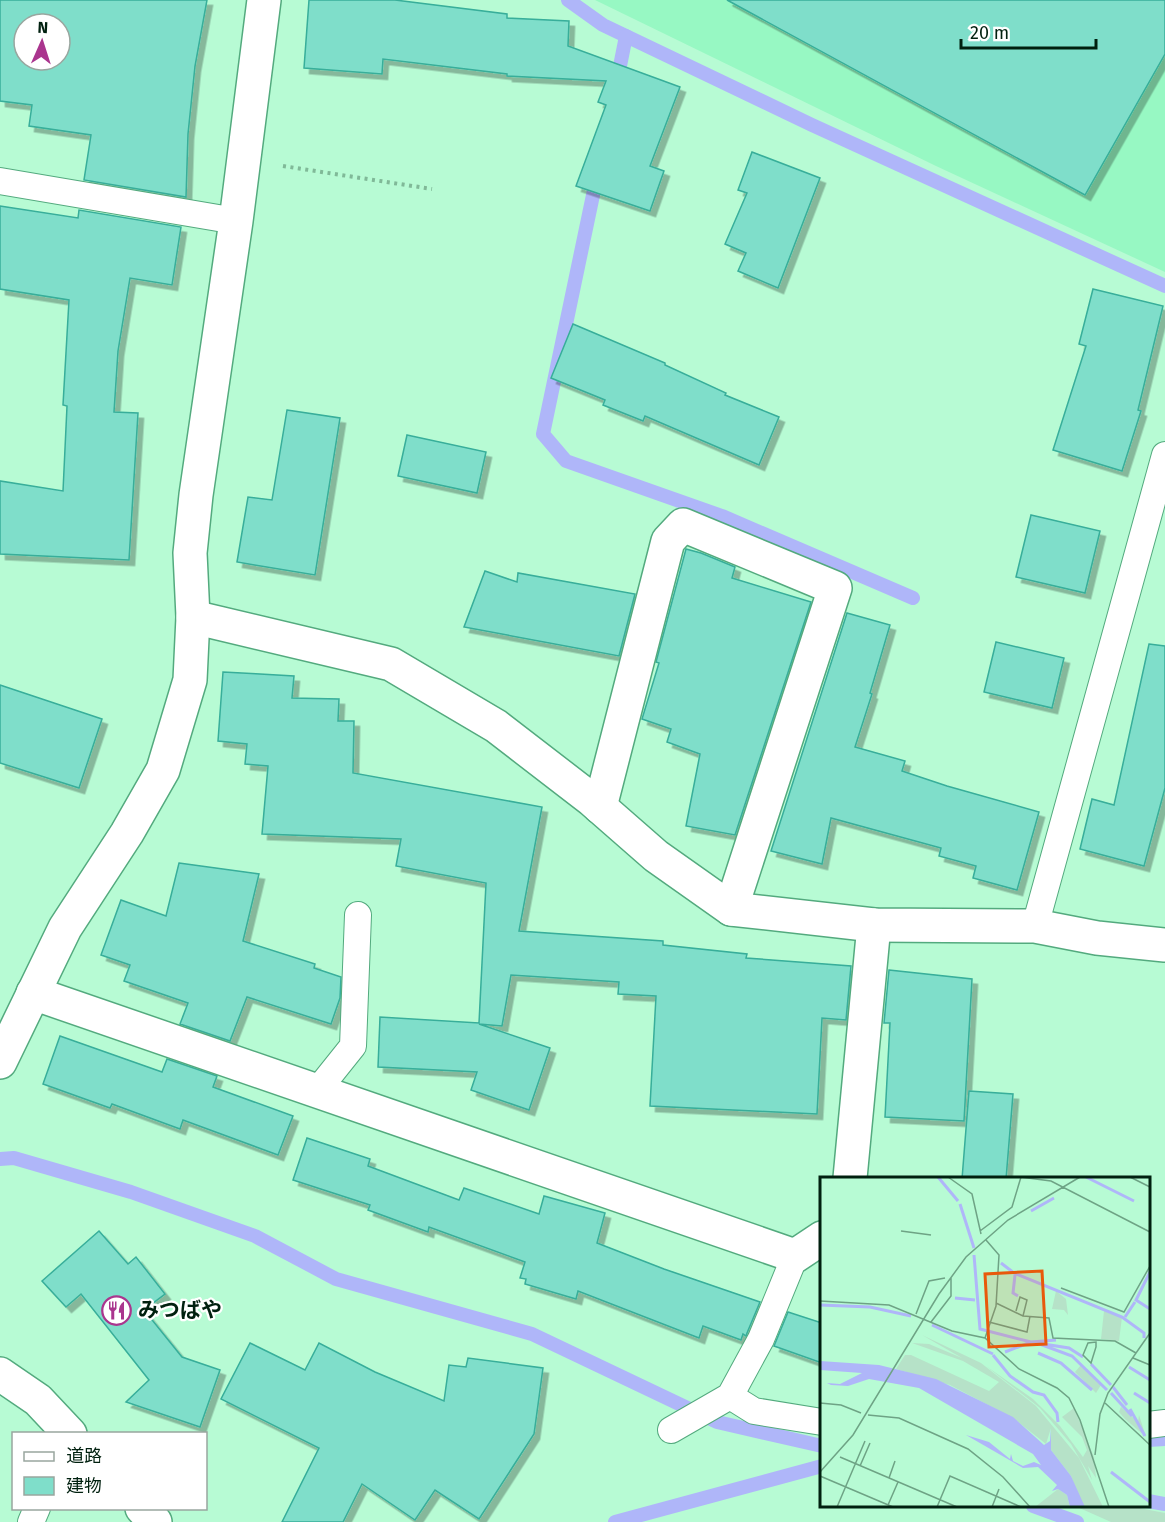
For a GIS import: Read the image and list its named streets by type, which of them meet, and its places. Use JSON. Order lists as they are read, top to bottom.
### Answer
{
  "places": {
    "restaurant": ["みつばや"]
  },
  "legend": ["道路", "建物"],
  "scale_bar": "20 m",
  "north": "top"
}
